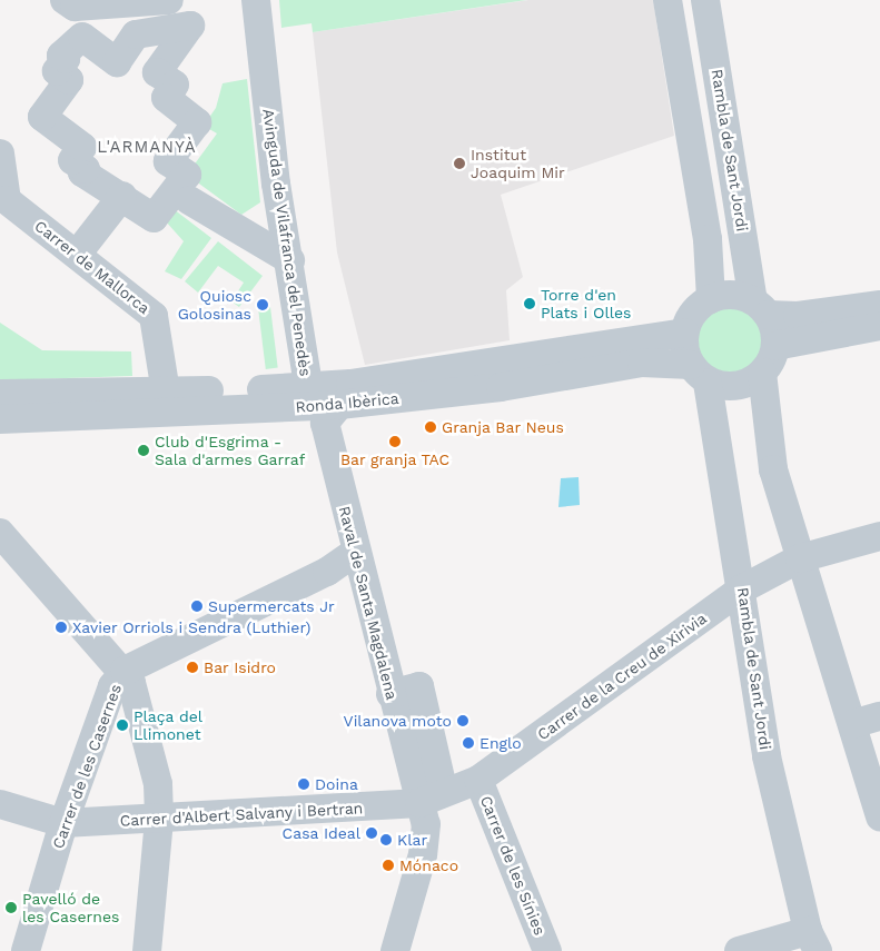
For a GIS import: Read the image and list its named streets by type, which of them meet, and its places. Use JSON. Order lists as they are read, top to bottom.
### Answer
{
  "streets": {
    "street": [
      "Rambla de Sant Jordi",
      "Avinguda de Vilafranca del Penedès",
      "Carrer de Mallorca",
      "Ronda Ibèrica",
      "Raval de Santa Magdalena",
      "Carrer de la Creu de Xirivia",
      "Carrer de les Casernes",
      "Carrer d'Albert Salvany i Bertran",
      "Carrer de les Sínies"
    ]
  },
  "crossings": [
    ["Rambla de Sant Jordi", "Ronda Ibèrica"],
    ["Rambla de Sant Jordi", "Carrer de la Creu de Xirivia"],
    ["Avinguda de Vilafranca del Penedès", "Ronda Ibèrica"],
    ["Carrer de Mallorca", "Ronda Ibèrica"],
    ["Ronda Ibèrica", "Raval de Santa Magdalena"],
    ["Raval de Santa Magdalena", "Carrer de la Creu de Xirivia"],
    ["Raval de Santa Magdalena", "Carrer de les Casernes"],
    ["Raval de Santa Magdalena", "Carrer d'Albert Salvany i Bertran"],
    ["Carrer de la Creu de Xirivia", "Carrer d'Albert Salvany i Bertran"],
    ["Carrer de la Creu de Xirivia", "Carrer de les Sínies"],
    ["Carrer de les Casernes", "Carrer d'Albert Salvany i Bertran"]
  ],
  "districts": ["L'ARMANYÀ"],
  "places": [
    "Institut Joaquim Mir",
    "Torre d'en Plats i Olles",
    "Quiosc Golosinas",
    "Granja Bar Neus",
    "Bar granja TAC",
    "Club d'Esgrima - Sala d'armes Garraf",
    "Supermercats Jr",
    "Xavier Orriols i Sendra (Luthier)",
    "Bar Isidro",
    "Vilanova moto",
    "Plaça del Llimonet",
    "Englo",
    "Doina",
    "Casa Ideal",
    "Klar",
    "Mónaco",
    "Pavelló de les Casernes"
  ]
}
